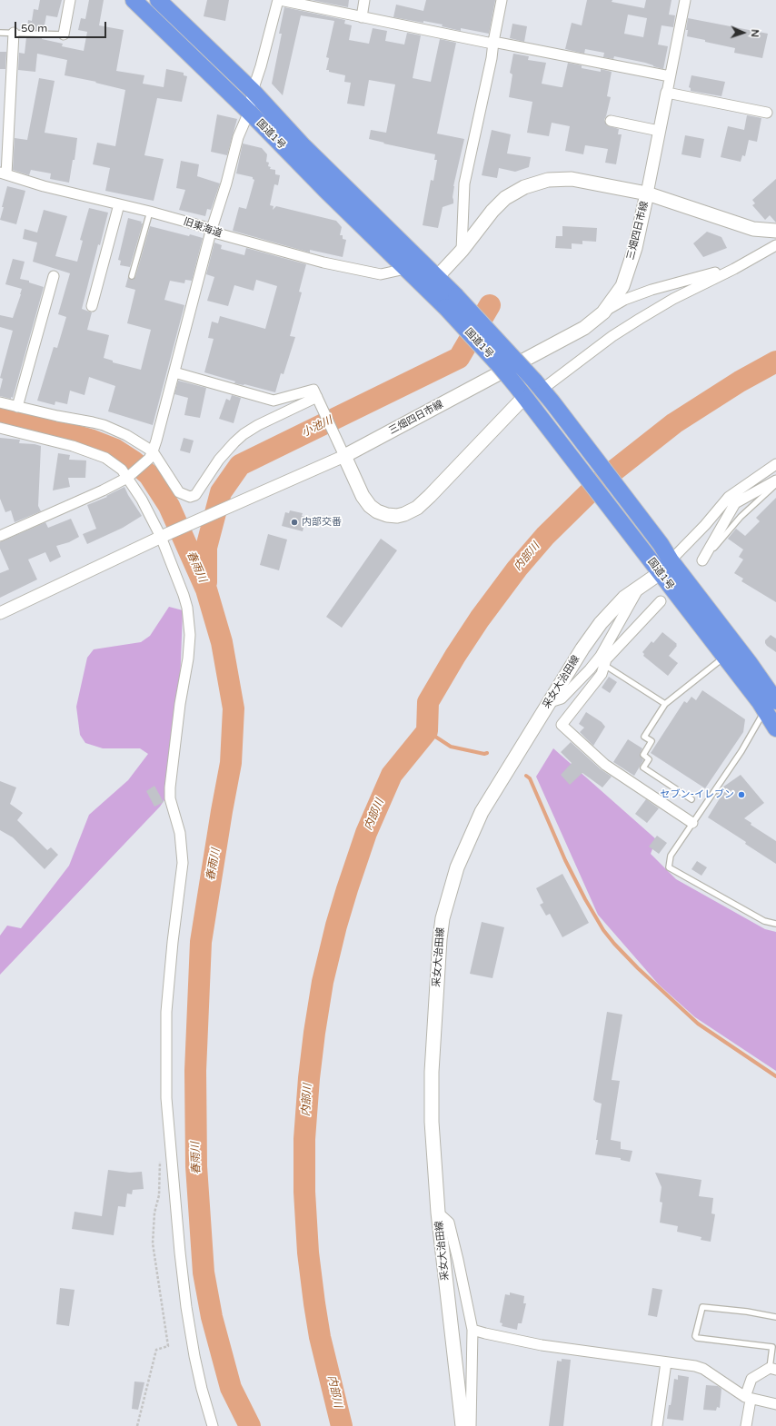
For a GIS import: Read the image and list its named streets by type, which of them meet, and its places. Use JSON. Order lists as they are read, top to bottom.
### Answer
{
  "streets": {
    "highway": ["国道1号"],
    "main road": ["三畑四日市線", "采女大治田線"],
    "street": ["旧東海道"]
  },
  "crossings": [
    ["国道1号", "旧東海道"],
    ["国道1号", "三畑四日市線"],
    ["国道1号", "采女大治田線"]
  ],
  "water": ["小池川", "内部川", "春雨川"],
  "places": ["内部交番", "セブン-イレブン"],
  "scale_bar": "50 m",
  "north": "right"
}
